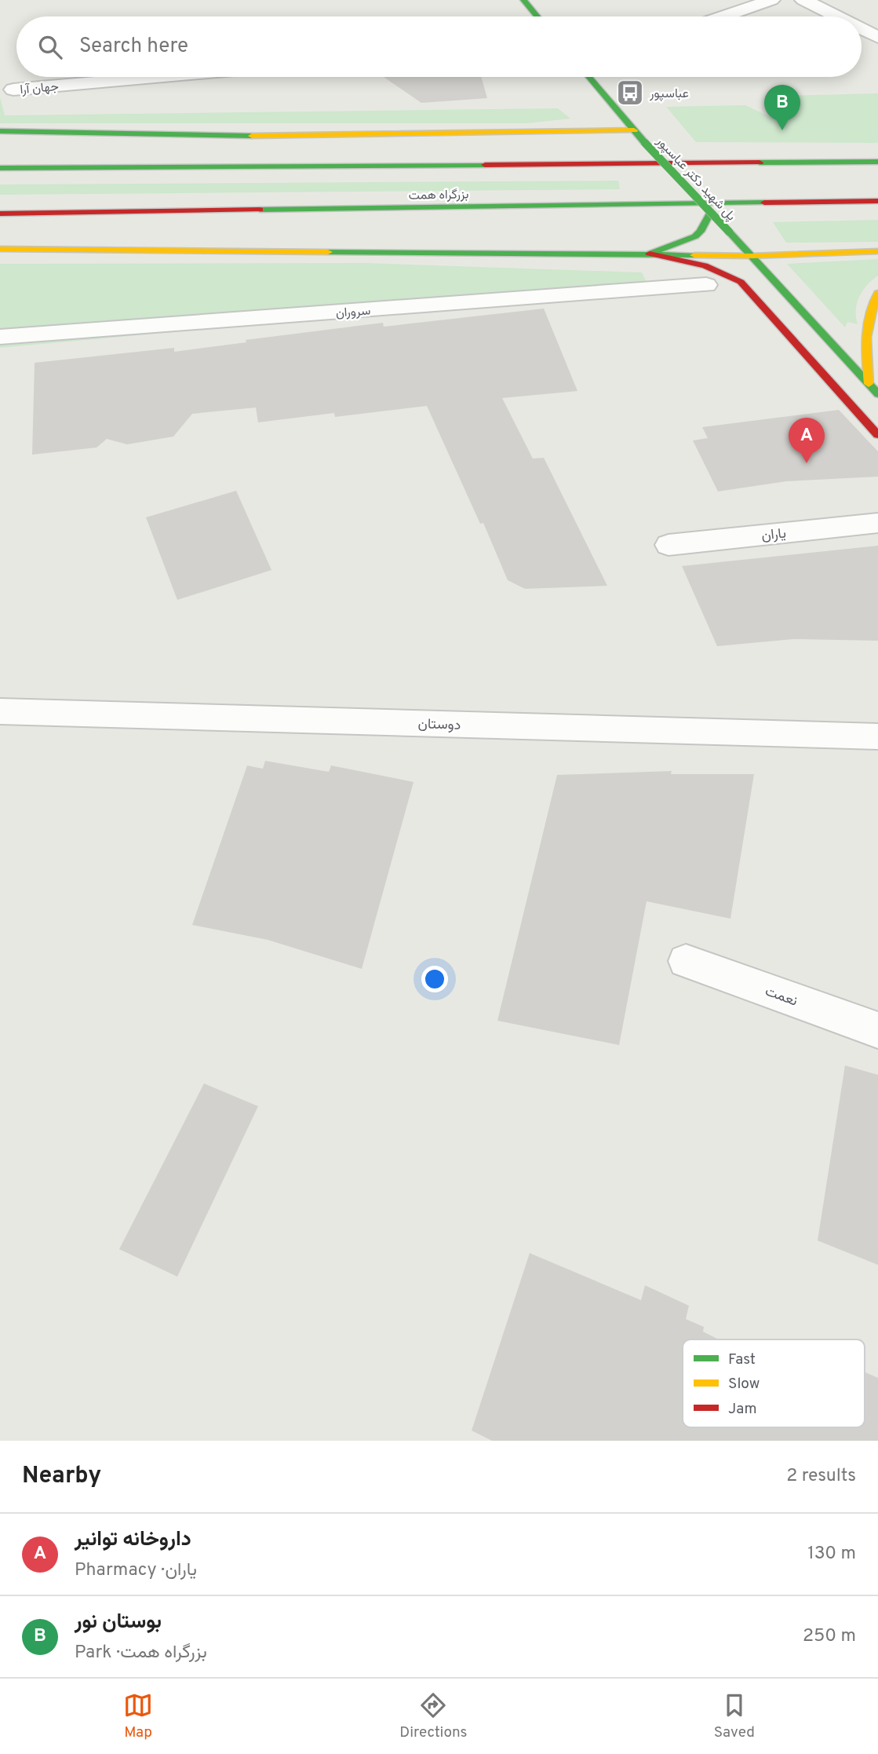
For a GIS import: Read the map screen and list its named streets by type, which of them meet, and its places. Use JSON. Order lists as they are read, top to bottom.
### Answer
{
  "streets": {
    "main road": ["پل شهید دکتر عباسپور", "بزرگراه همت"],
    "street": [
      "جهان آرا",
      "سروران",
      "یاران",
      "دوستان",
      "نعمت"
    ]
  },
  "places": {
    "bus stop": ["عباسپور"]
  },
  "legend": ["Fast", "Slow", "Jam"],
  "page": {
    "search": "Search here",
    "pins": ["B", "A"],
    "heading": ["Nearby", "2 results"],
    "list": [
      {
        "mark": "A",
        "name": "داروخانه توانیر",
        "note": "Pharmacy · یاران",
        "value": "130 m"
      },
      {
        "mark": "B",
        "name": "بوستان نور",
        "note": "Park · بزرگراه همت",
        "value": "250 m"
      }
    ],
    "nav": ["Map", "Directions", "Saved"]
  }
}
